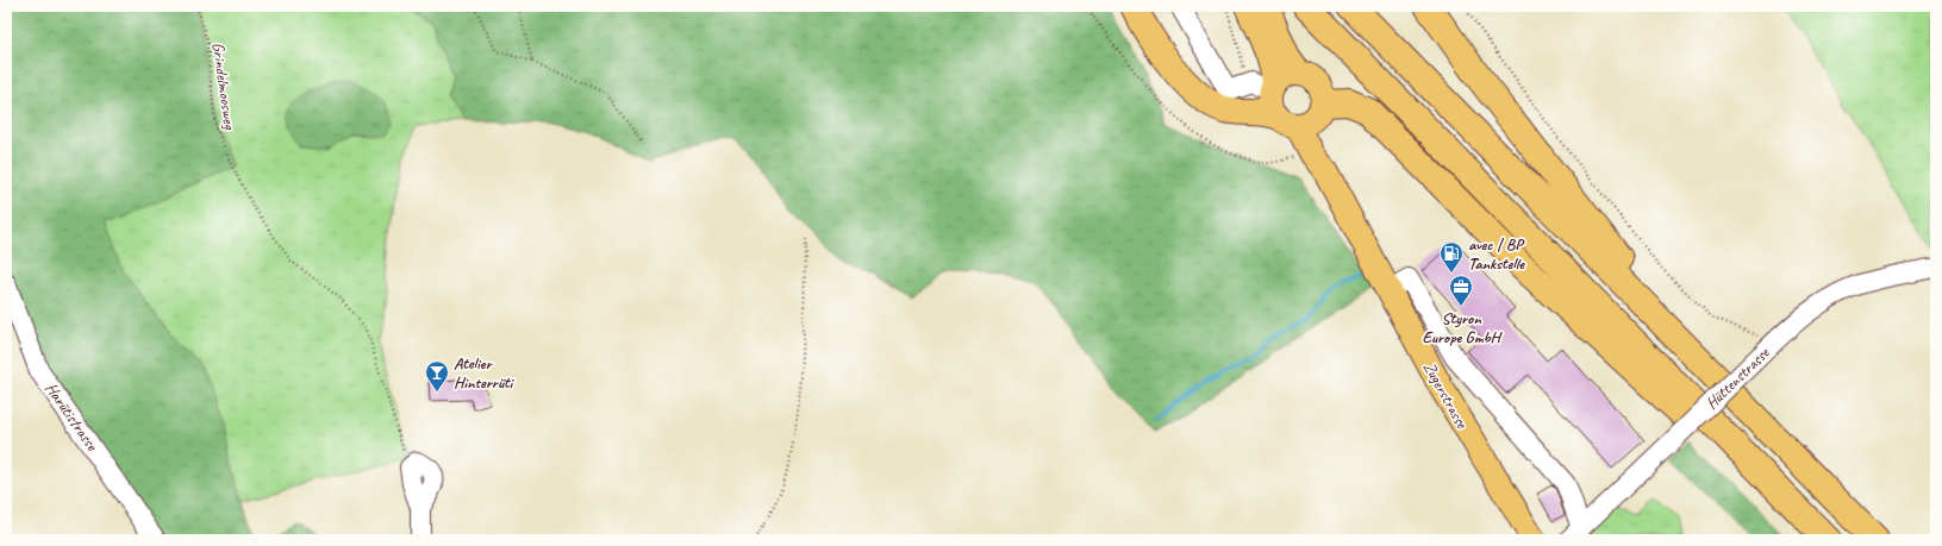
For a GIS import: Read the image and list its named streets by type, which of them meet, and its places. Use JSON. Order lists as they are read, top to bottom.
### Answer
{
  "streets": {
    "main road": ["Zugerstrasse"],
    "street": ["Hüttenstrasse", "Harütistrasse"],
    "path": ["Grindelmoosweg"]
  },
  "places": {
    "fuel station": ["avec | BP Tankstelle"],
    "office": ["Styron Europe GmbH"],
    "bar": ["Atelier Hinterrüti"]
  }
}
